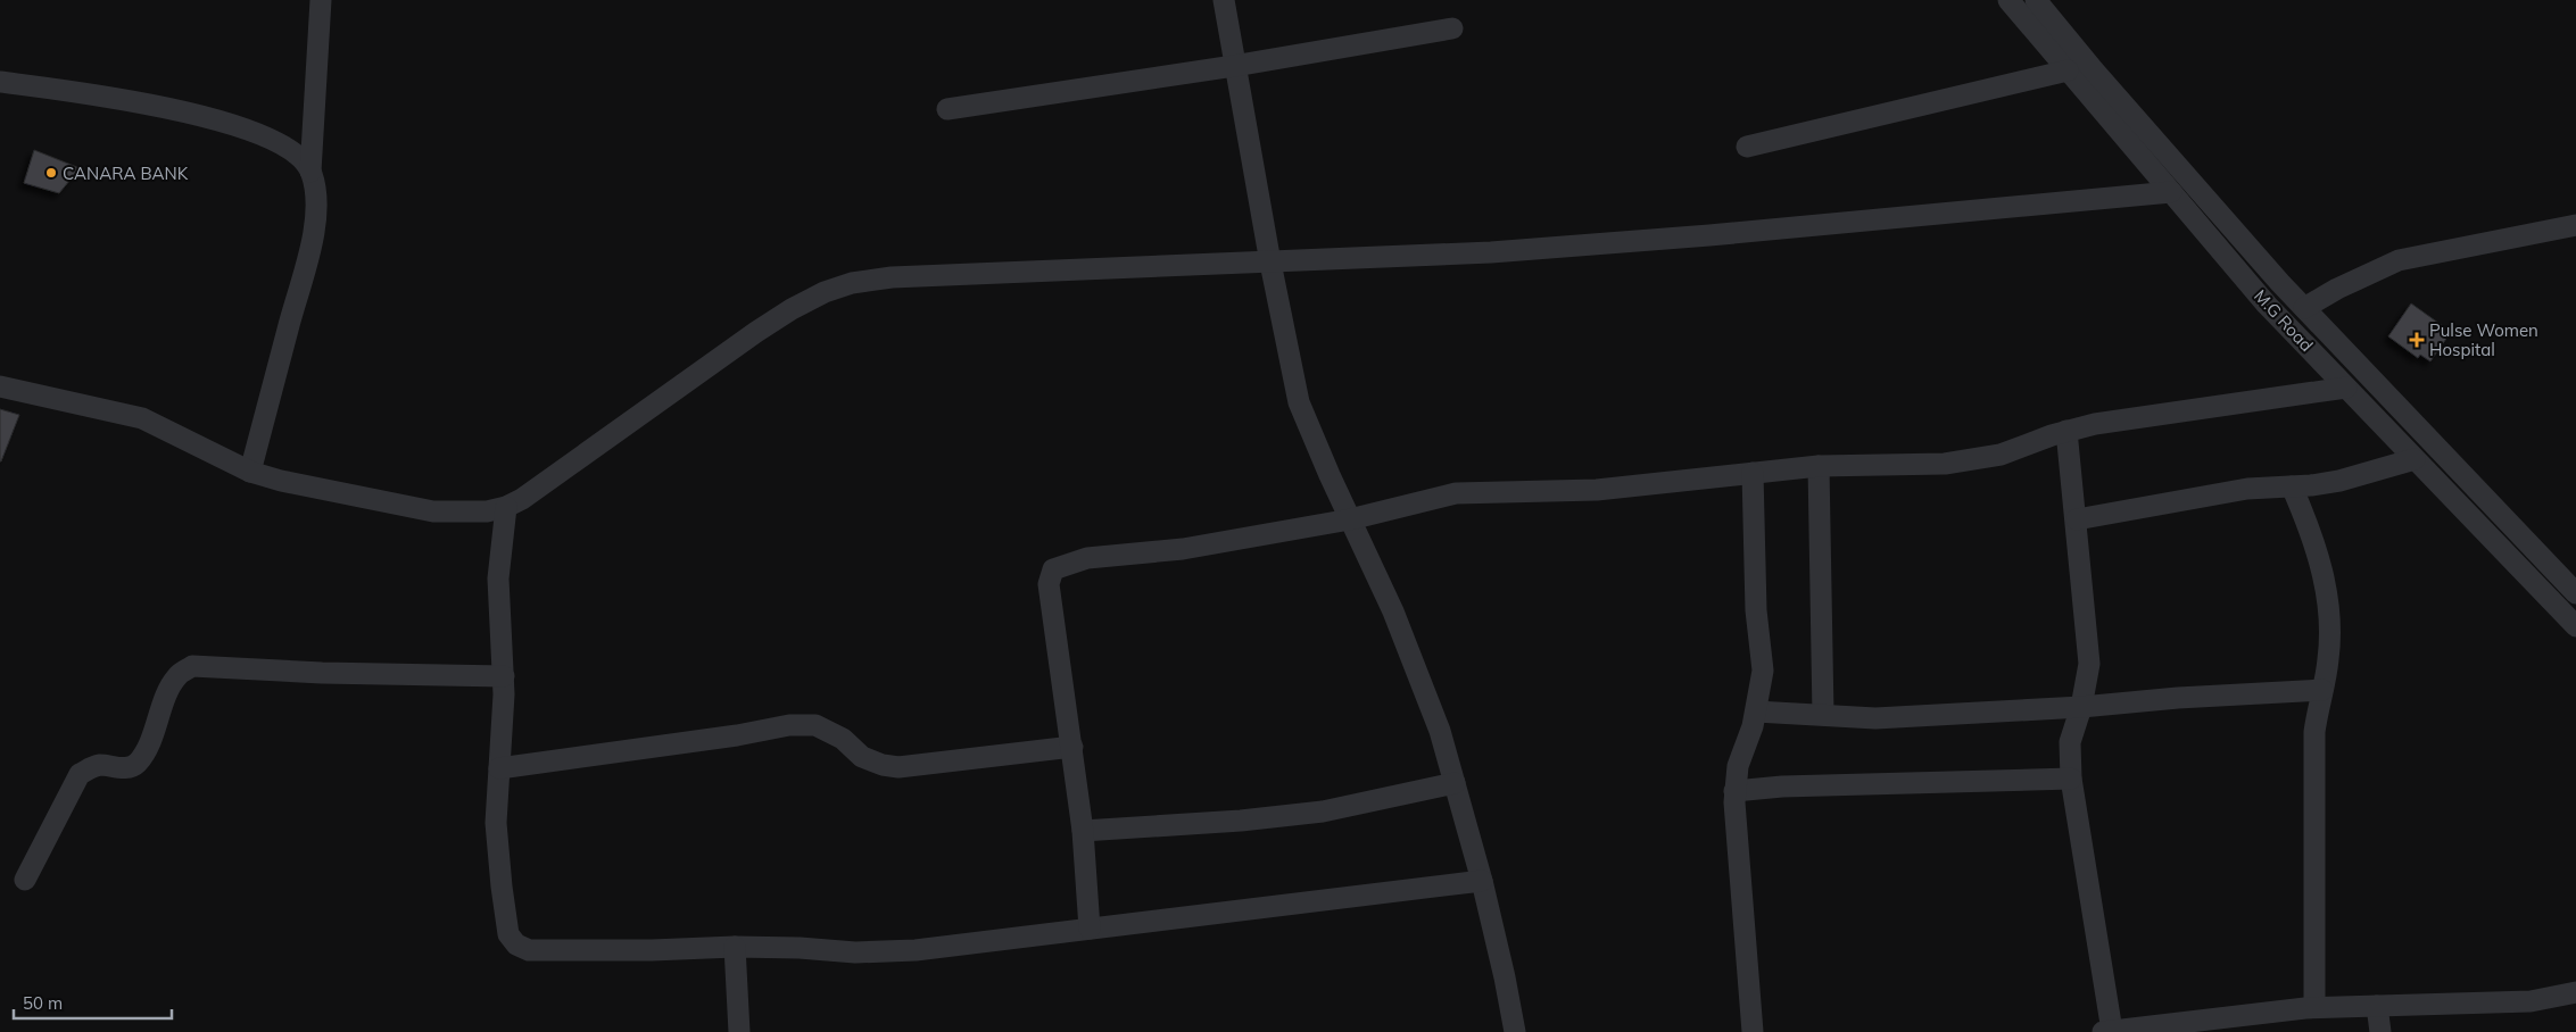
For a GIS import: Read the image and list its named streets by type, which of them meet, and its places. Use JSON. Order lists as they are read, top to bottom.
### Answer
{
  "streets": {
    "street": ["M.G Road"]
  },
  "places": {
    "other": ["CANARA BANK"],
    "health": ["Pulse Women Hospital"]
  },
  "scale_bar": "50 m"
}
